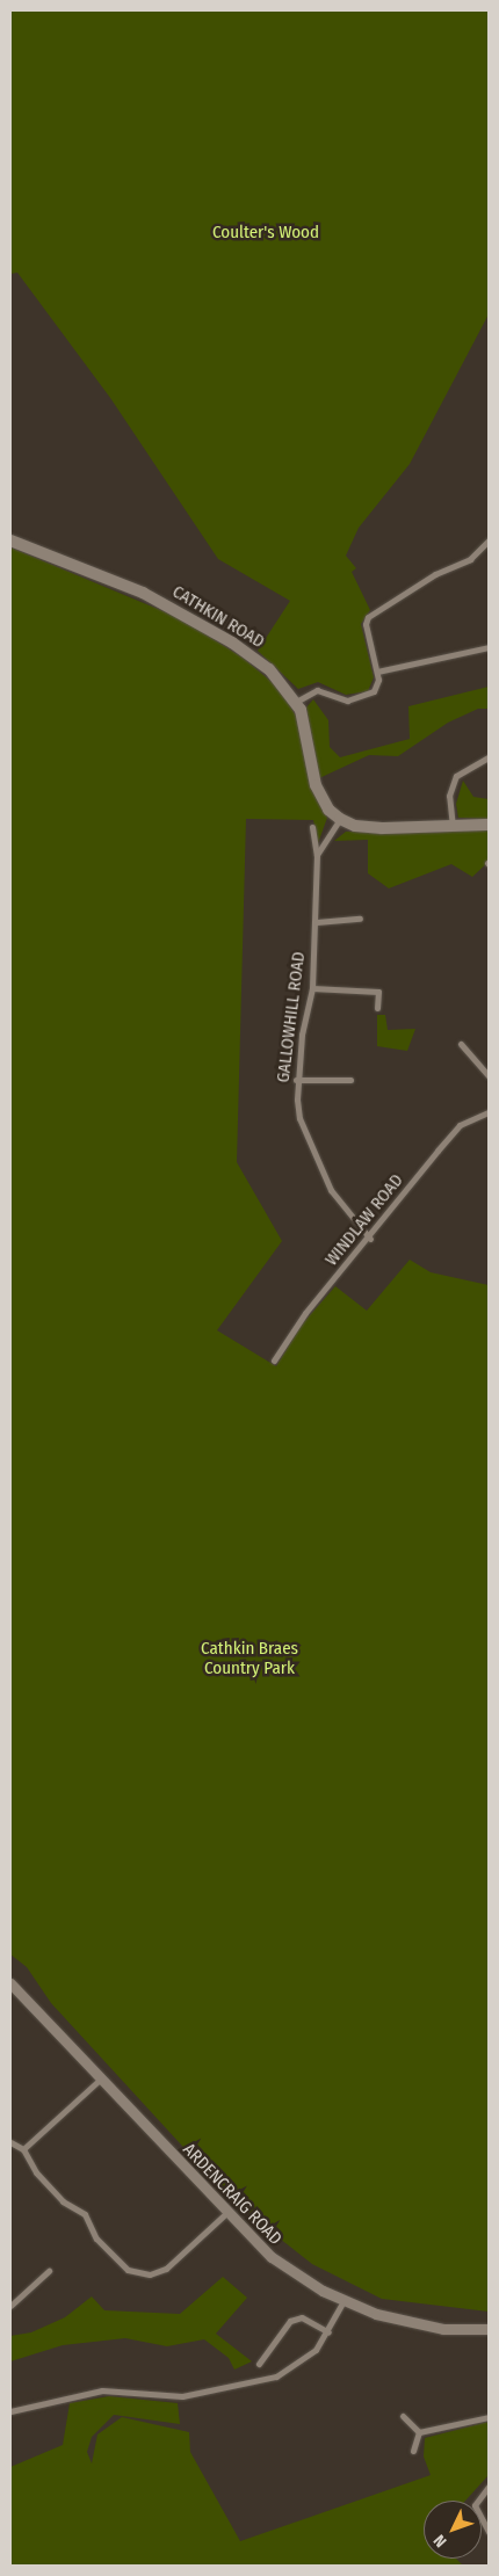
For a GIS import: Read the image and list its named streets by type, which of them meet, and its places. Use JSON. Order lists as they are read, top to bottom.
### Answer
{
  "streets": {
    "main road": ["CATHKIN ROAD"],
    "street": ["GALLOWHILL ROAD", "WINDLAW ROAD", "ARDENCRAIG ROAD"]
  },
  "crossings": [
    ["GALLOWHILL ROAD", "WINDLAW ROAD"]
  ],
  "parks": ["Coulter's Wood", "Cathkin Braes Country Park"],
  "north": "bottom left"
}
